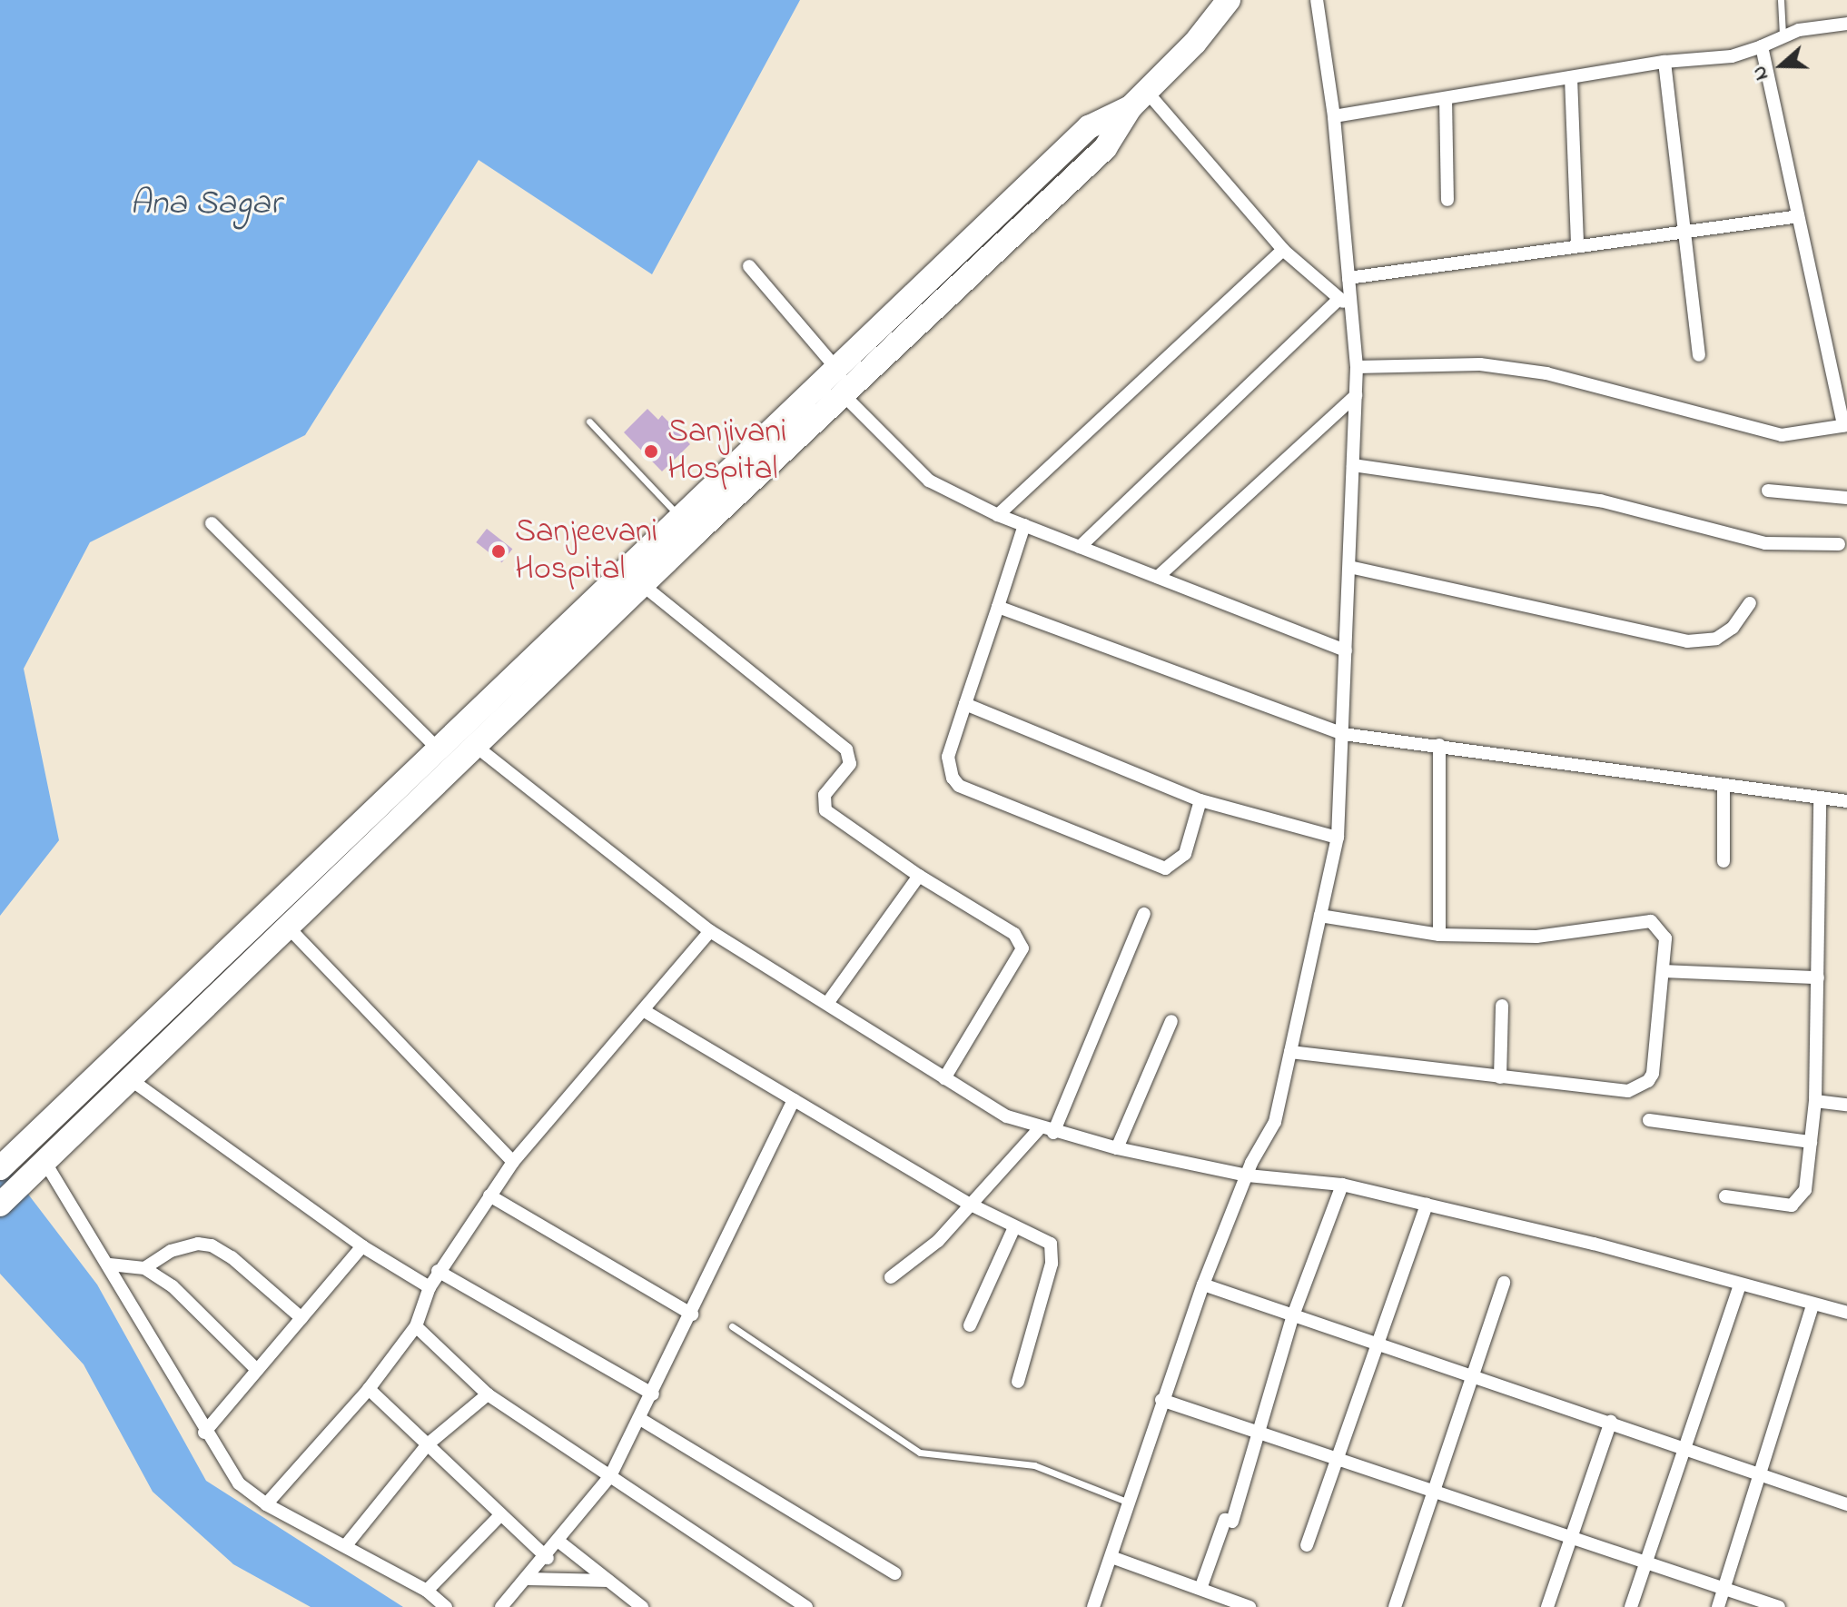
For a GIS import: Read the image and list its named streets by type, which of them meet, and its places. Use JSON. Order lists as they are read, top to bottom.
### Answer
{
  "water": ["Ana Sagar"],
  "places": ["Sanjivani Hospital", "Sanjeevani Hospital"],
  "north": "left"
}
